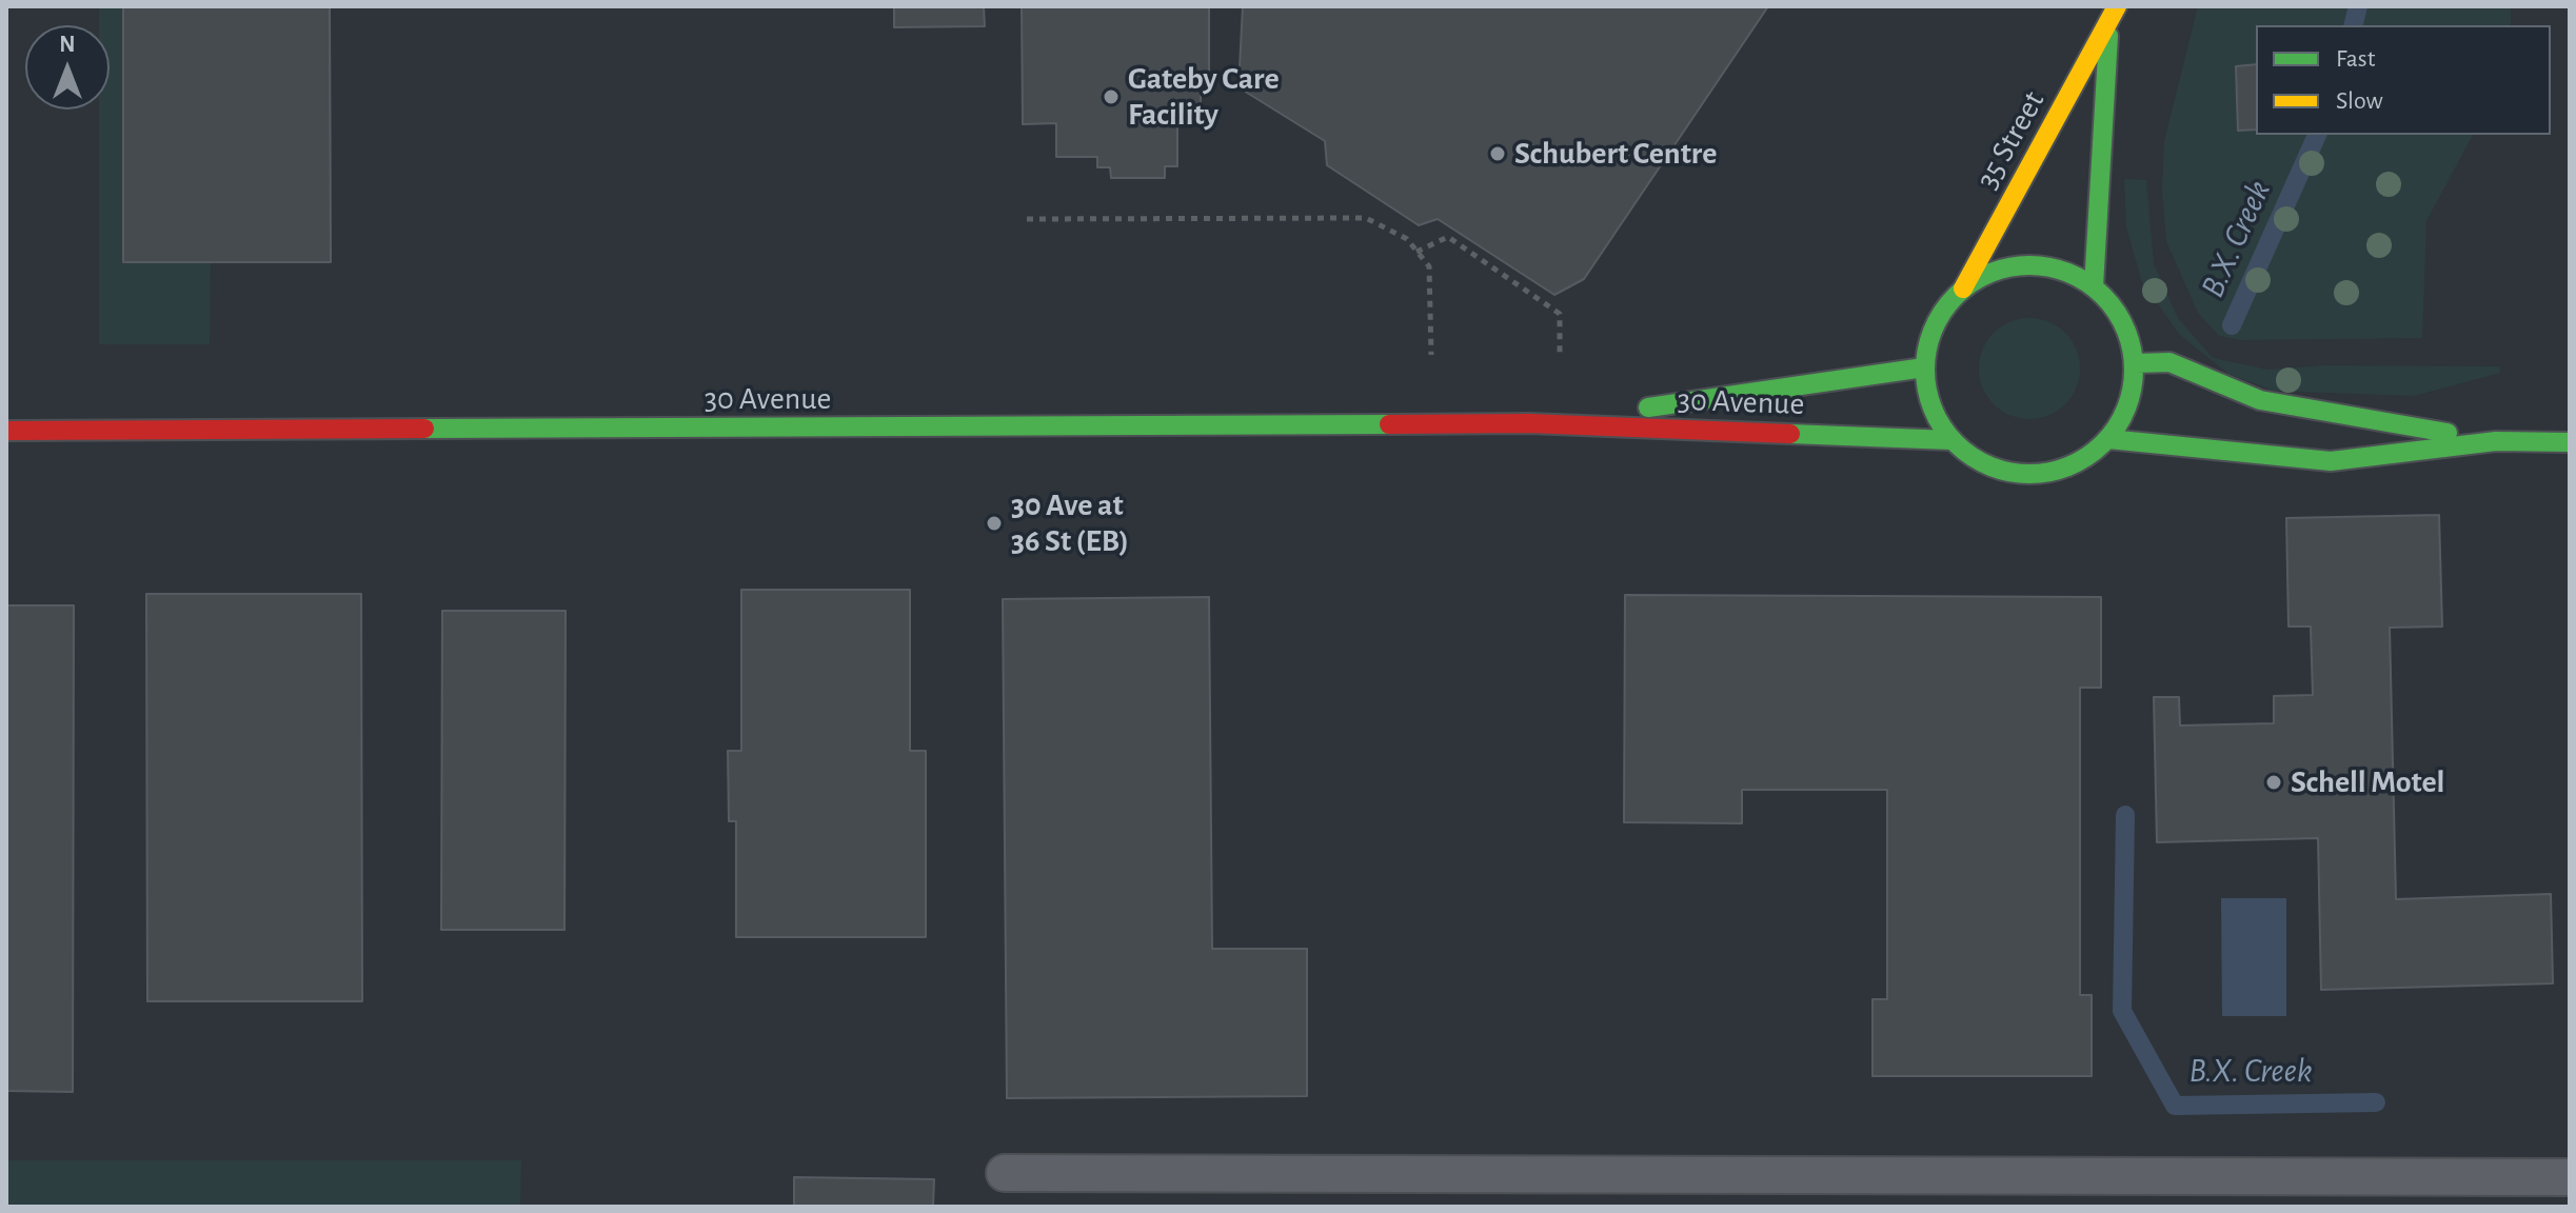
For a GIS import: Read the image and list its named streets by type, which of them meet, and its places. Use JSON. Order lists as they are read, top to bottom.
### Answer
{
  "streets": {
    "street": ["35 Street", "30 Avenue"]
  },
  "crossings": [
    ["35 Street", "30 Avenue"]
  ],
  "water": ["B.X. Creek"],
  "places": [
    "Gateby Care Facility",
    "Schubert Centre",
    "30 Ave at 36 St (EB)",
    "Schell Motel"
  ],
  "legend": ["Fast", "Slow"],
  "north": "top"
}
